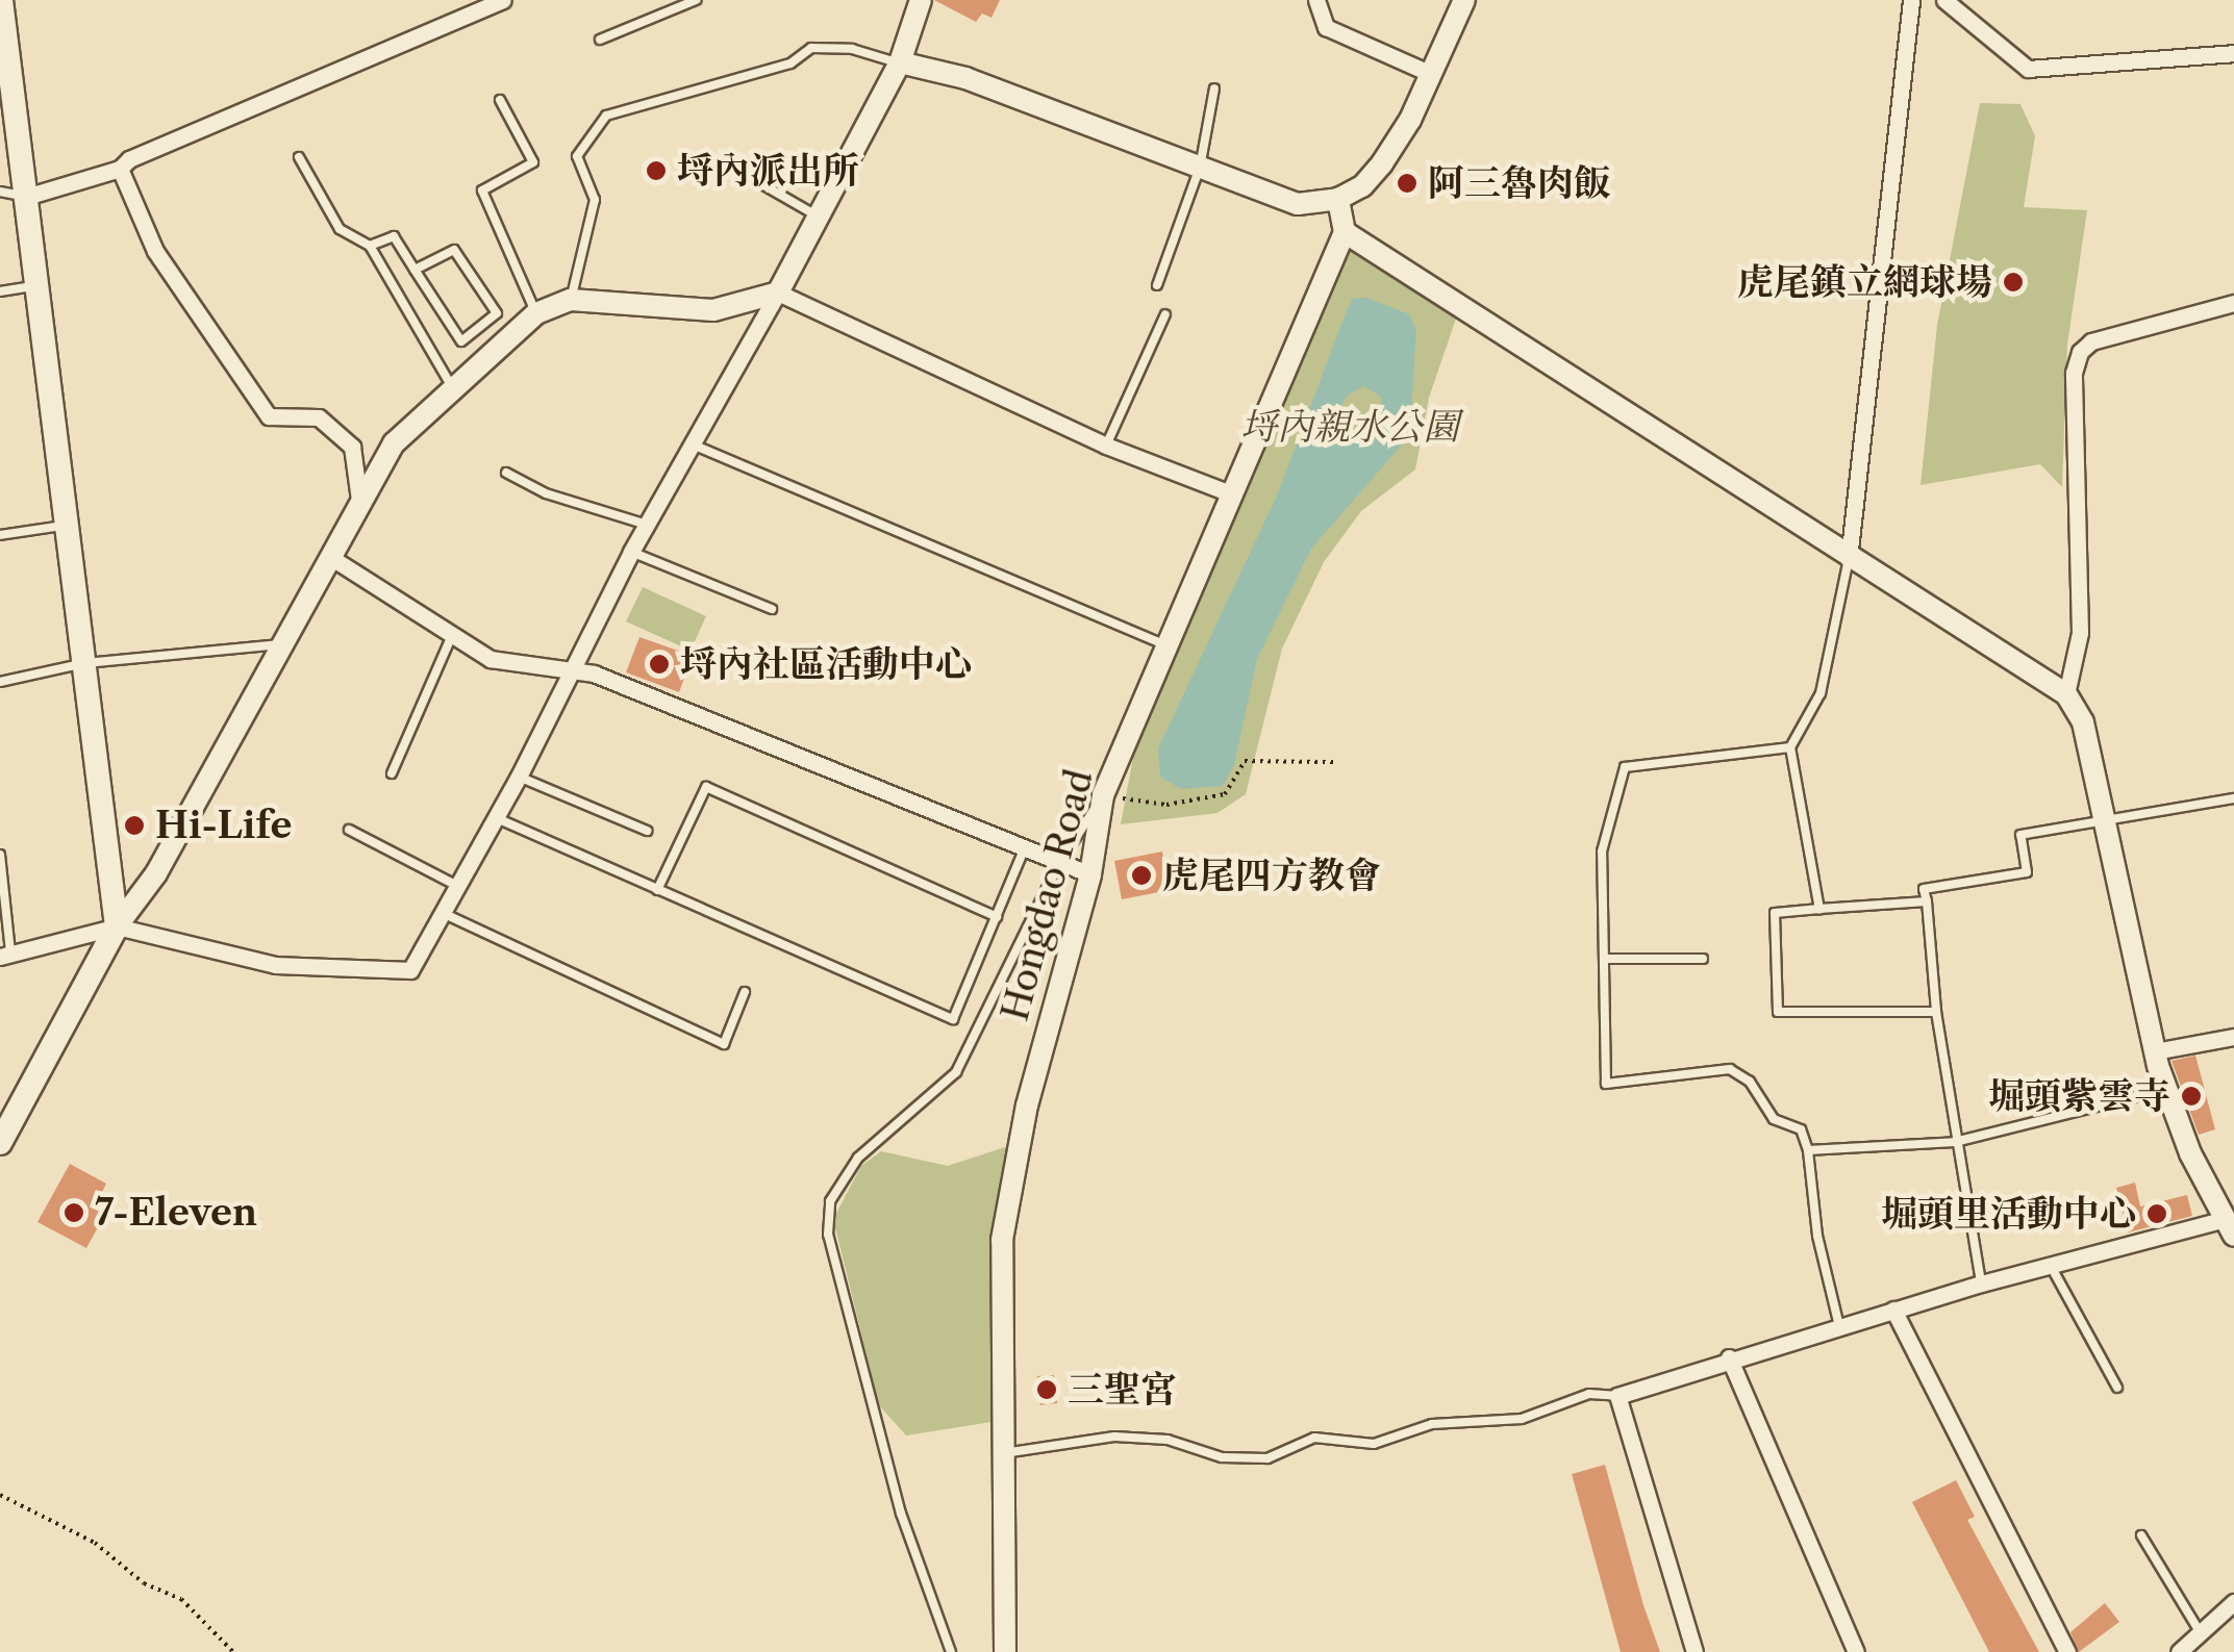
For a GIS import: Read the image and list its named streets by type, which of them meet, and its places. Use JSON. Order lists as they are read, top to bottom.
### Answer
{
  "streets": {
    "street": ["Hongdao Road"]
  },
  "parks": ["埒內親水公園"],
  "places": [
    "埒內派出所",
    "阿三魯肉飯",
    "虎尾鎮立網球場",
    "埒內社區活動中心",
    "Hi-Life",
    "虎尾四方教會",
    "堀頭紫雲寺",
    "7-Eleven",
    "堀頭里活動中心",
    "三聖宮"
  ]
}
